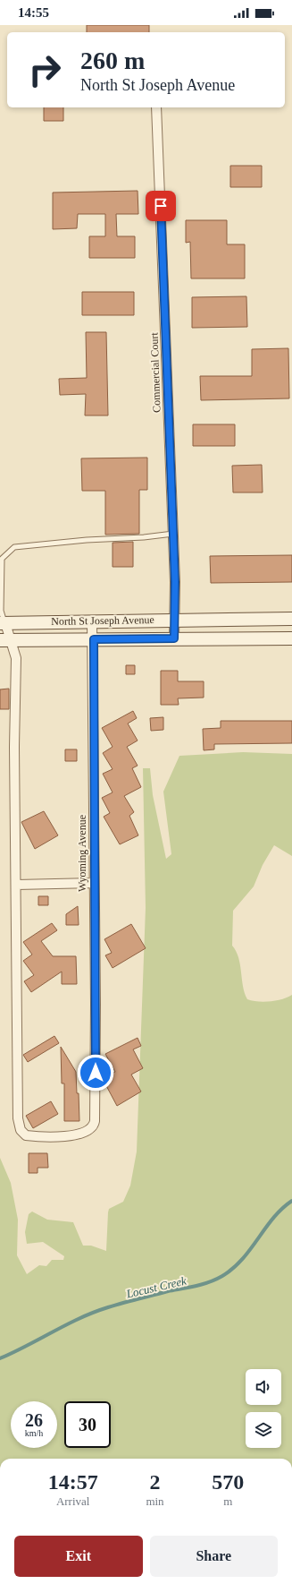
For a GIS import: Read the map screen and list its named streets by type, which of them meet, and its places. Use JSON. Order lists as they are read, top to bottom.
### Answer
{
  "streets": {
    "main road": ["North St Joseph Avenue"],
    "street": ["Commercial Court", "Wyoming Avenue"]
  },
  "crossings": [
    ["Commercial Court", "North St Joseph Avenue"],
    ["North St Joseph Avenue", "Wyoming Avenue"]
  ],
  "water": ["Locust Creek"],
  "page": {
    "status": "14:55",
    "turn": ["260 m", "North St Joseph Avenue"],
    "speed": "26 km/h",
    "limit": "30",
    "eta": [
      "14:57",
      "Arrival",
      "2",
      "min",
      "570",
      "m"
    ],
    "buttons": ["Exit", "Share"]
  }
}
